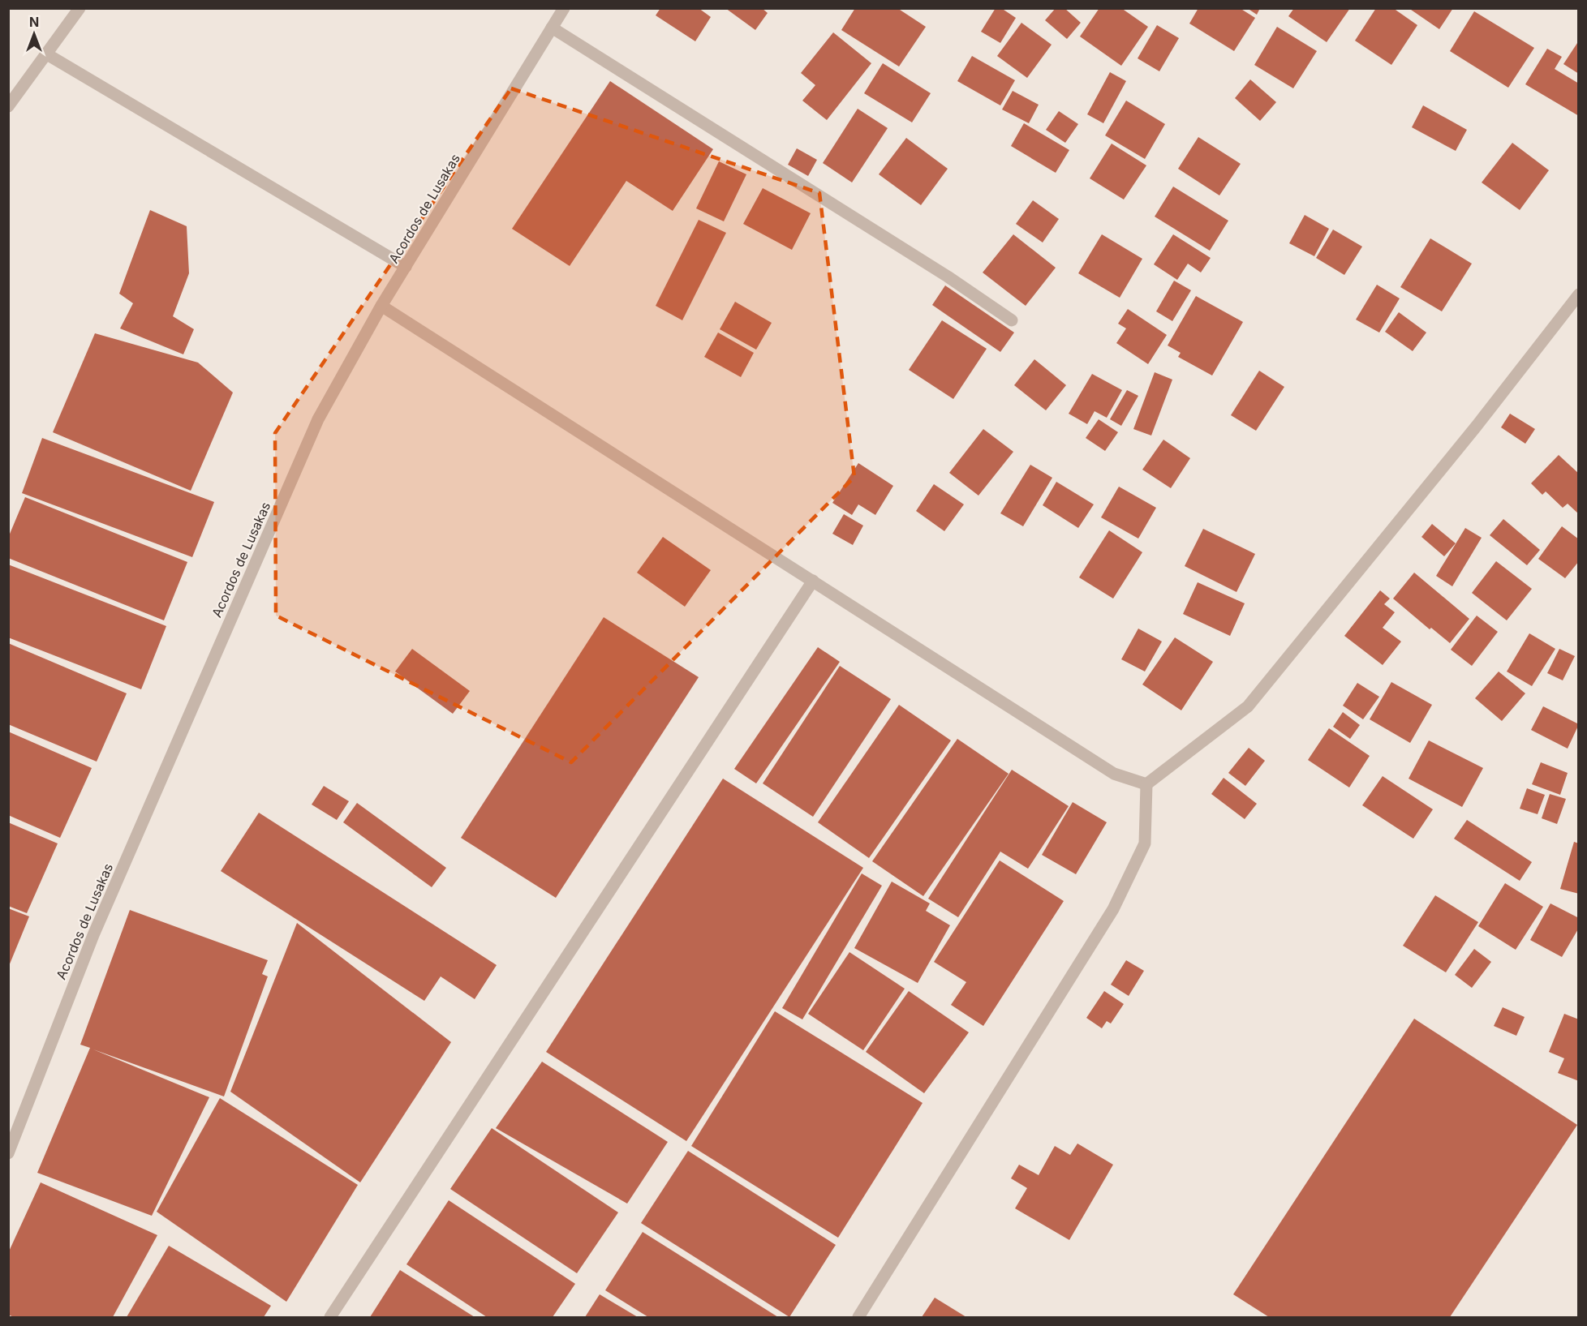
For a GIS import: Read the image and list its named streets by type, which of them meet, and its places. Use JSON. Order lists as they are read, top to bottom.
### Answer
{
  "streets": {
    "street": ["Acordos de Lusakas"]
  },
  "north": "top"
}
